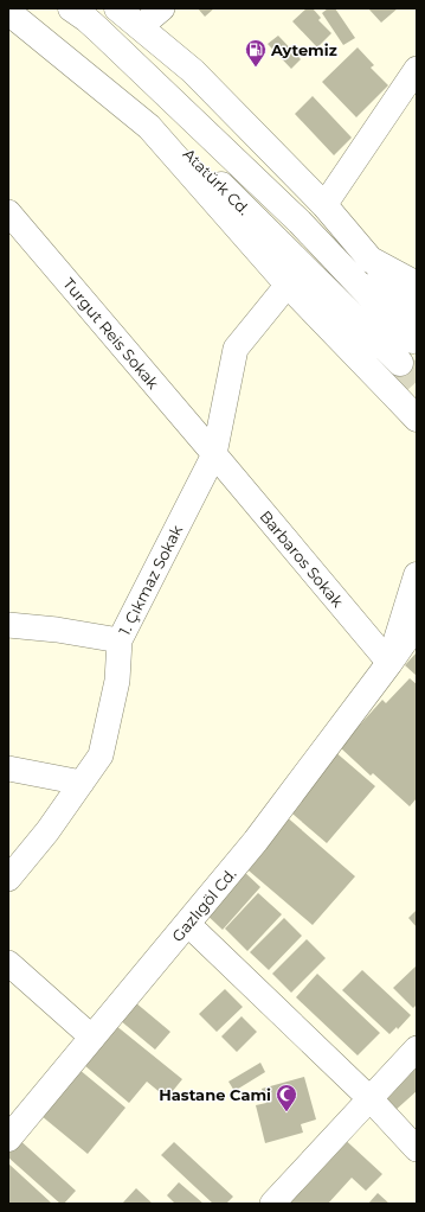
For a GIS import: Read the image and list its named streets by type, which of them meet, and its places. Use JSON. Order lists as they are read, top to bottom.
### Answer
{
  "streets": {
    "main road": ["Atatürk Cd.", "Gazlıgöl Cd."],
    "street": ["Turgut Reis Sokak", "Barbaros Sokak", "1. Çıkmaz Sokak"]
  },
  "crossings": [
    ["Turgut Reis Sokak", "Barbaros Sokak"],
    ["Turgut Reis Sokak", "1. Çıkmaz Sokak"],
    ["Barbaros Sokak", "1. Çıkmaz Sokak"],
    ["Barbaros Sokak", "Gazlıgöl Cd."]
  ],
  "places": {
    "fuel station": ["Aytemiz"],
    "mosque": ["Hastane Cami"]
  }
}
